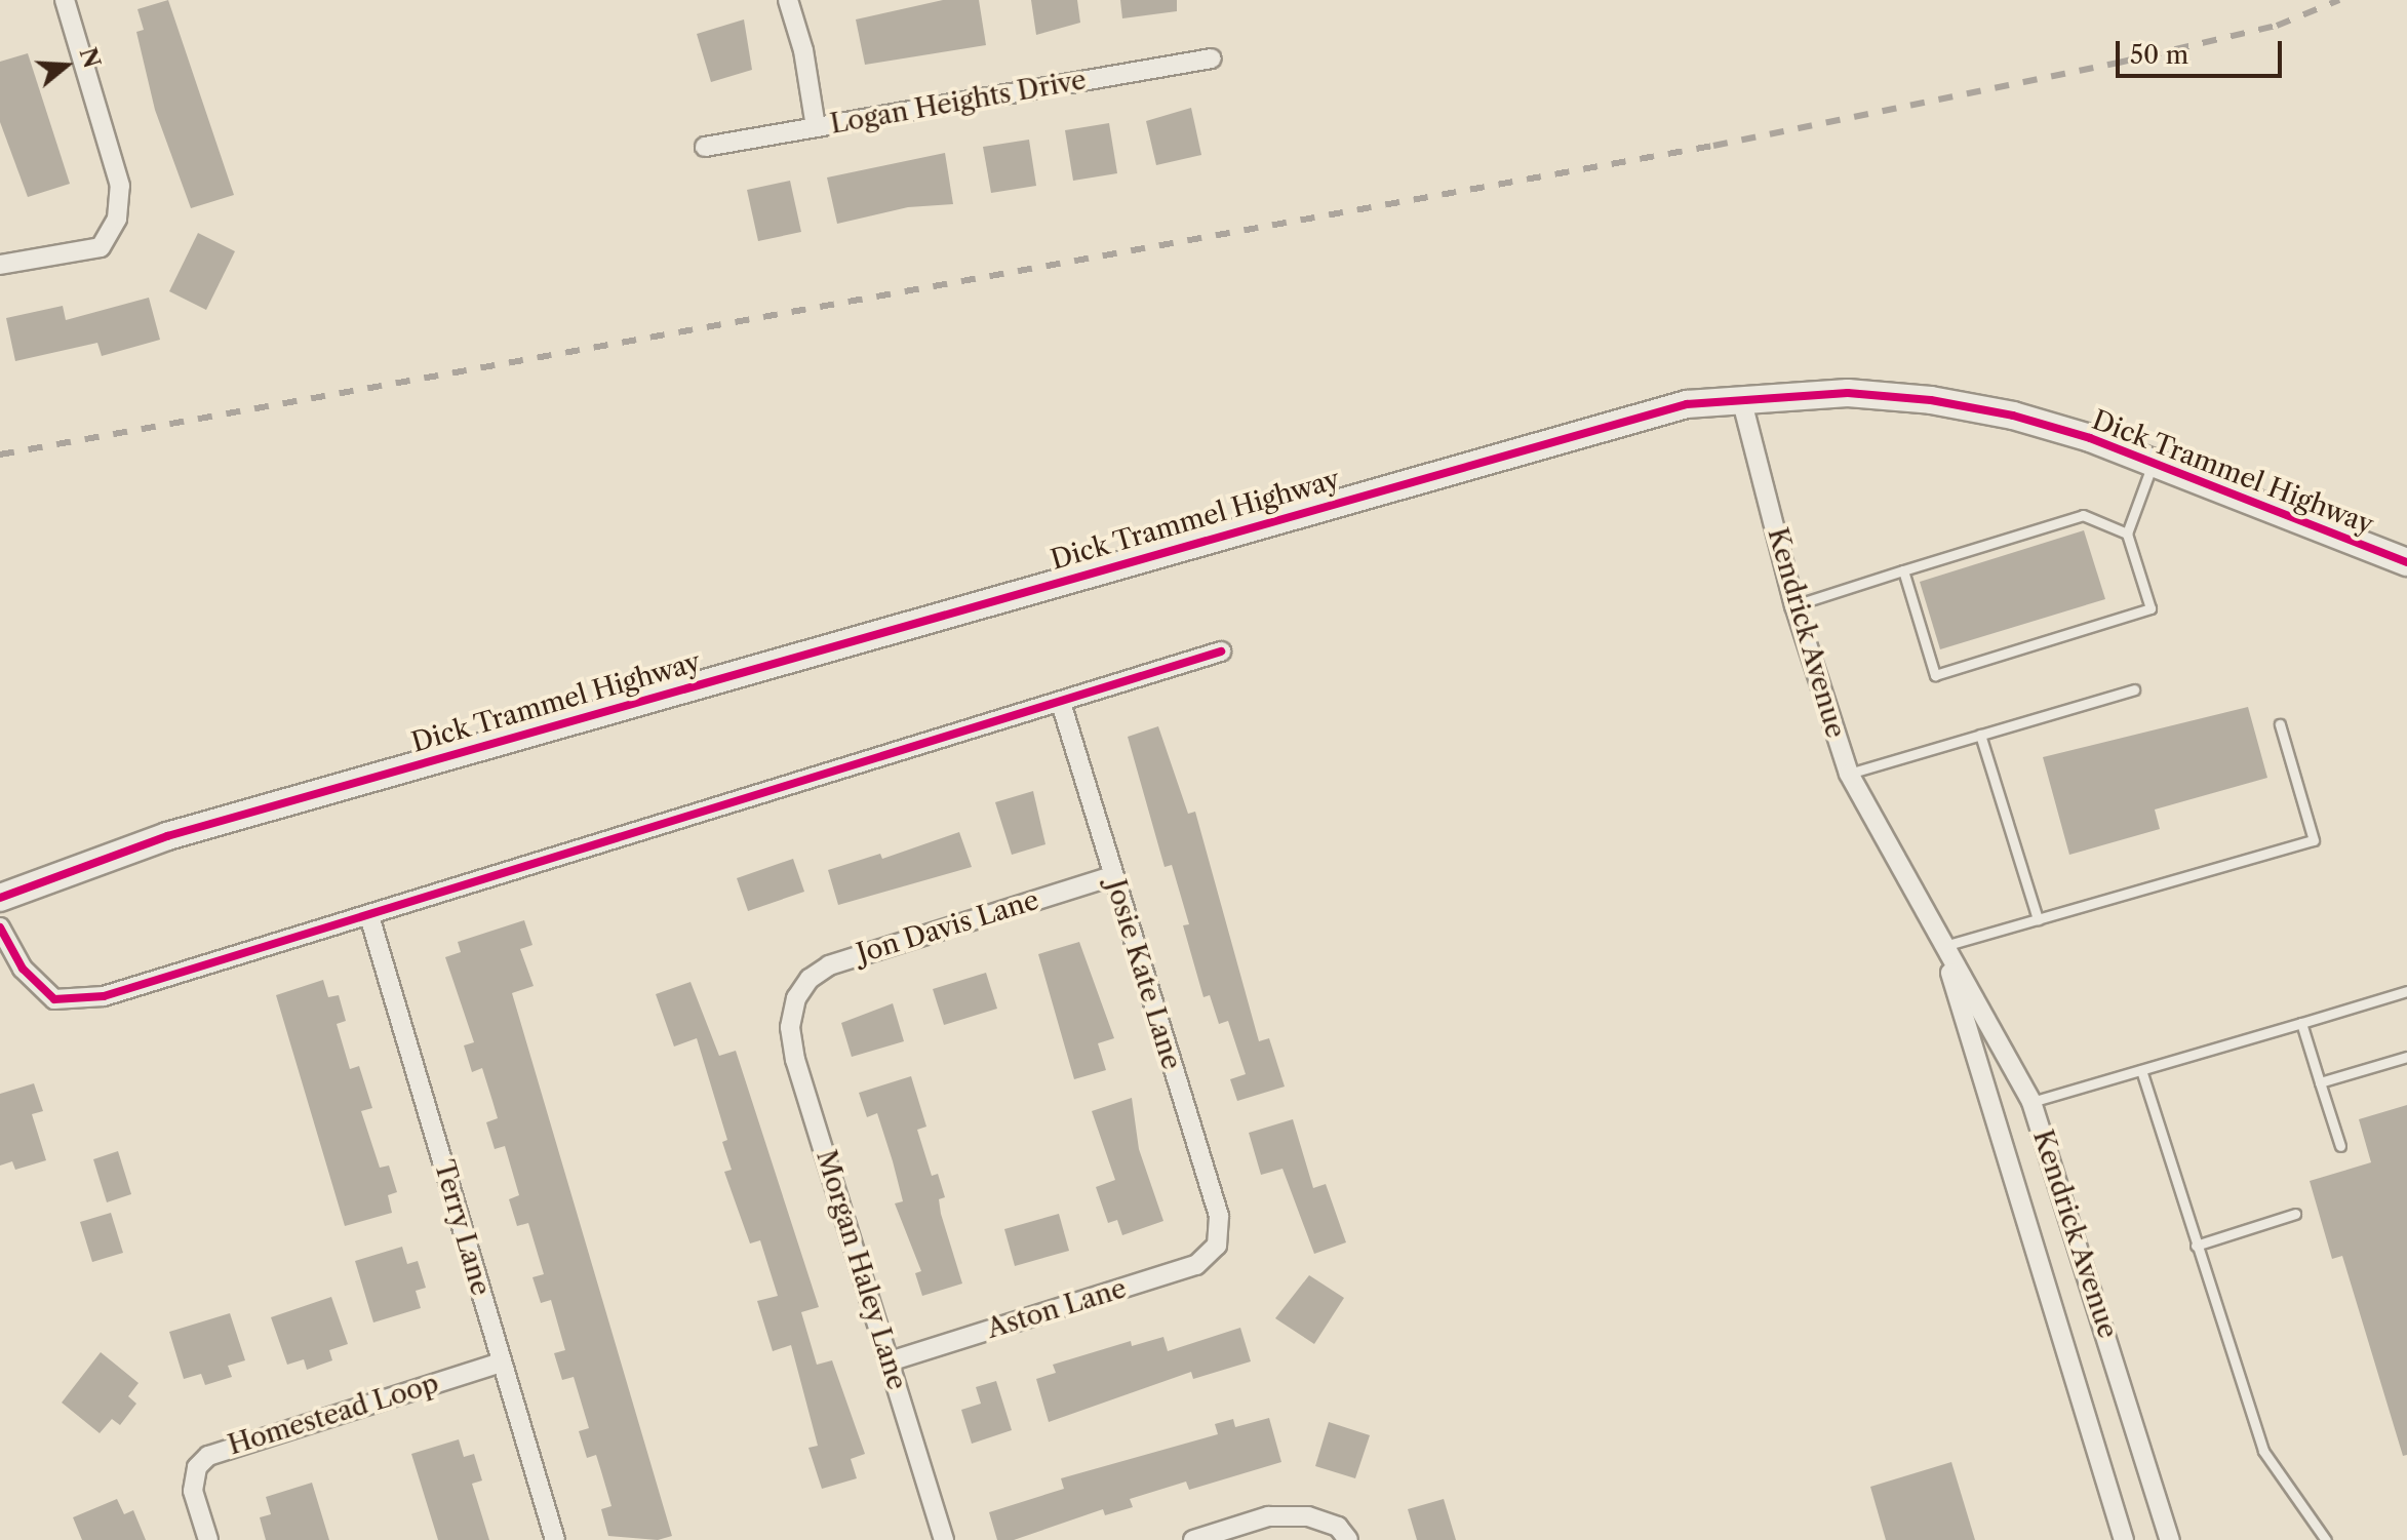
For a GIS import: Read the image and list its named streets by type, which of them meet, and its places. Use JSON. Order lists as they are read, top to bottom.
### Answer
{
  "streets": {
    "main road": ["Dick Trammel Highway"],
    "street": [
      "Logan Heights Drive",
      "Kendrick Avenue",
      "Jon Davis Lane",
      "Josie Kate Lane",
      "Terry Lane",
      "Morgan Haley Lane",
      "Aston Lane",
      "Homestead Loop"
    ]
  },
  "crossings": [
    ["Dick Trammel Highway", "Kendrick Avenue"],
    ["Jon Davis Lane", "Josie Kate Lane"],
    ["Jon Davis Lane", "Morgan Haley Lane"],
    ["Josie Kate Lane", "Aston Lane"],
    ["Terry Lane", "Homestead Loop"],
    ["Morgan Haley Lane", "Aston Lane"]
  ],
  "scale_bar": "50 m",
  "north": "right"
}
